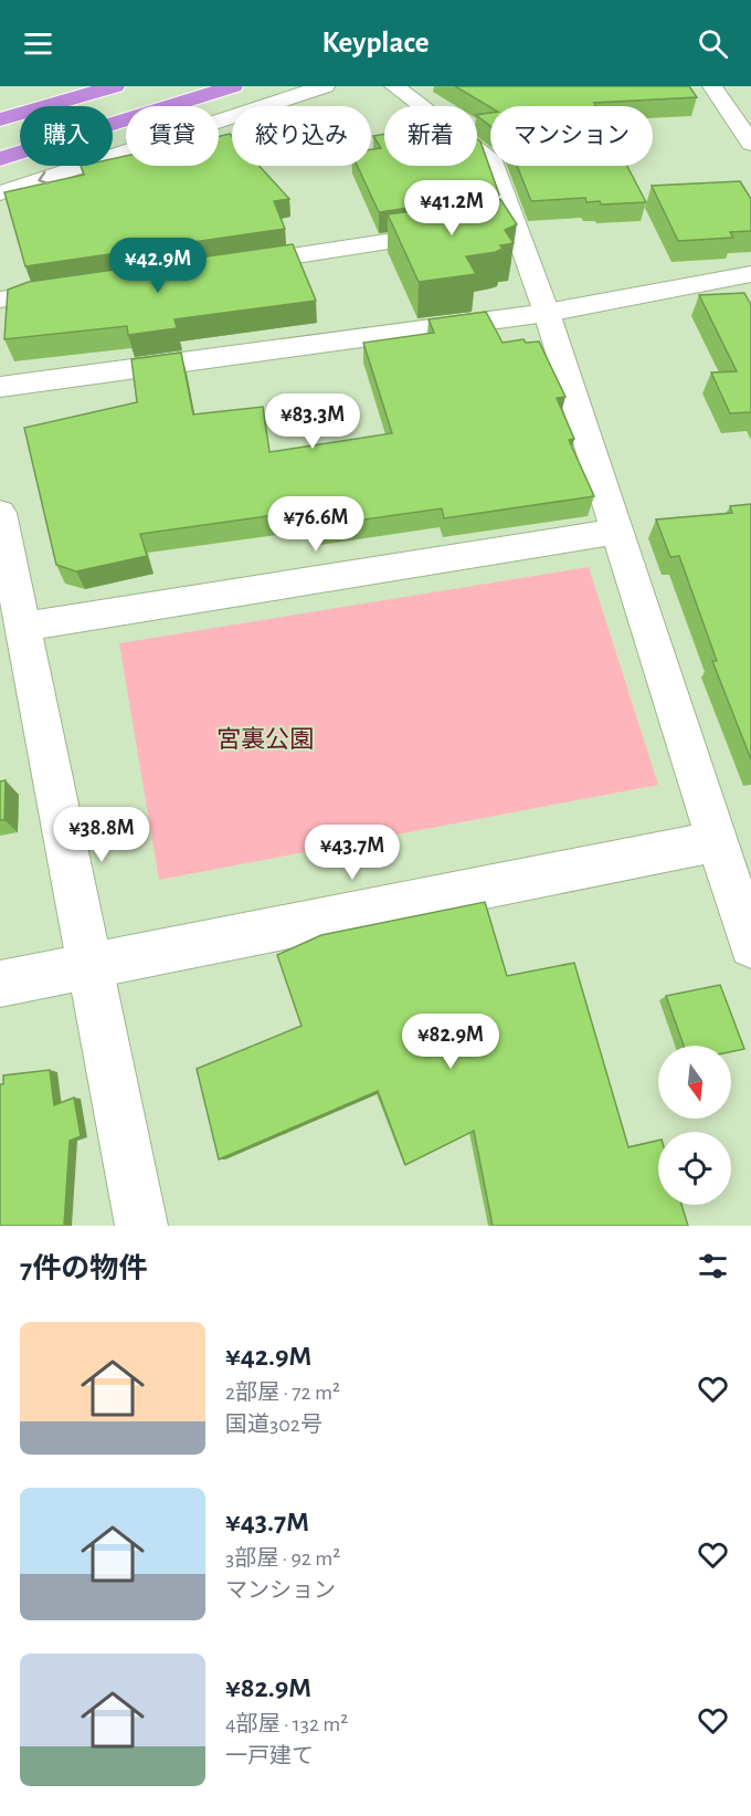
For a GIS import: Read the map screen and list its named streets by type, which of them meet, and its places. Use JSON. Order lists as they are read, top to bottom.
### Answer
{
  "parks": ["宮裏公園"],
  "north": "bottom",
  "page": {
    "header": "Keyplace",
    "chip": [
      "購入",
      "賃貸",
      "絞り込み",
      "新着",
      "マンション"
    ],
    "price": [
      "¥41.2M",
      "¥42.9M",
      "¥83.3M",
      "¥76.6M",
      "¥38.8M",
      "¥43.7M",
      "¥82.9M"
    ],
    "heading": "7件の物件",
    "list": [
      {
        "name": "¥42.9M",
        "note": "2部屋 · 72 m² · 国道302号"
      },
      {
        "name": "¥43.7M",
        "note": "3部屋 · 92 m² · マンション"
      },
      {
        "name": "¥82.9M",
        "note": "4部屋 · 132 m² · 一戸建て"
      }
    ]
  }
}
